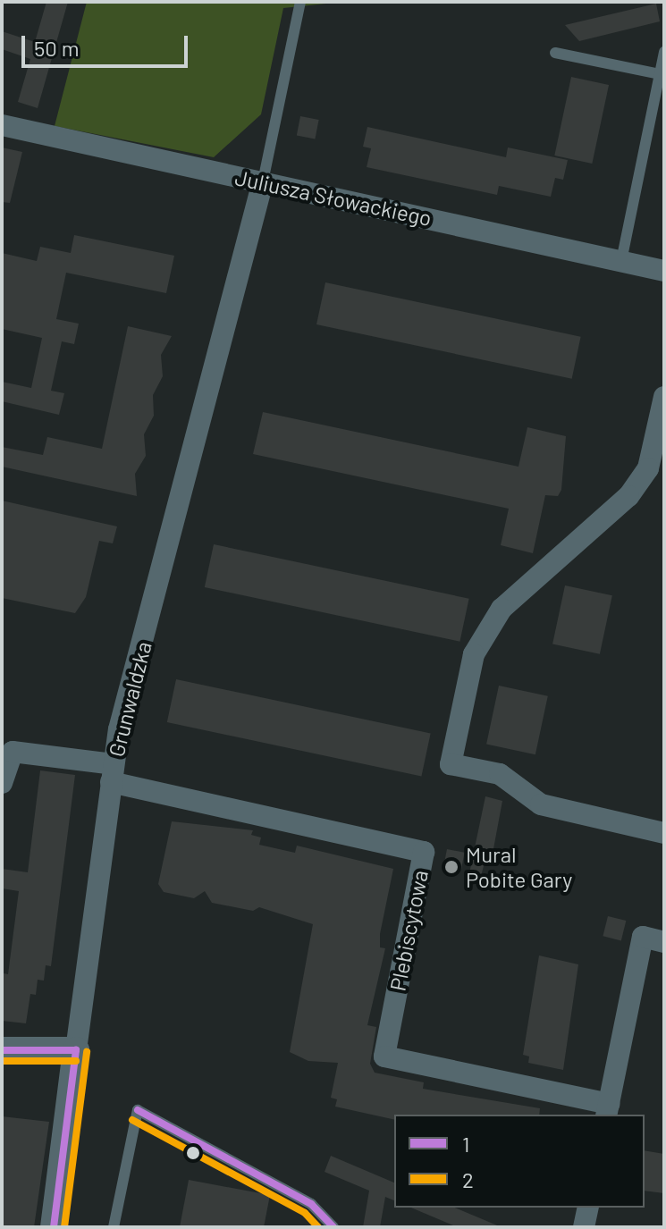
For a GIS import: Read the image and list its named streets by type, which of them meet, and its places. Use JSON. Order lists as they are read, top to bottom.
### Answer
{
  "streets": {
    "street": ["Juliusza Słowackiego", "Grunwaldzka", "Plebiscytowa"]
  },
  "crossings": [
    ["Juliusza Słowackiego", "Grunwaldzka"],
    ["Grunwaldzka", "Plebiscytowa"]
  ],
  "places": ["Mural Pobite Gary"],
  "lines": ["transit line 1", "transit line 2"],
  "legend": ["1", "2"],
  "scale_bar": "50 m"
}
